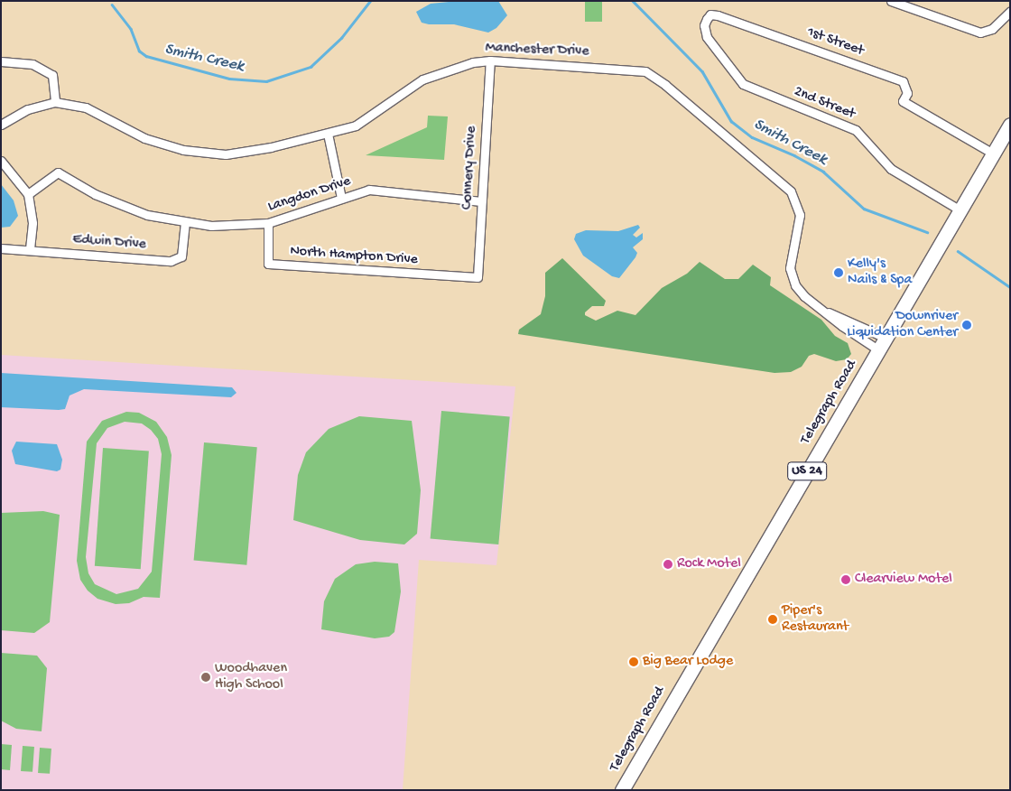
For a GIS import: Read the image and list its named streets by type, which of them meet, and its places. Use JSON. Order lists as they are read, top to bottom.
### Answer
{
  "streets": {
    "main road": ["Telegraph Road", "US 24"],
    "street": [
      "1st Street",
      "Manchester Drive",
      "2nd Street",
      "Connery Drive",
      "Langdon Drive",
      "Edwin Drive",
      "North Hampton Drive"
    ]
  },
  "crossings": [
    ["1st Street", "2nd Street"],
    ["1st Street", "Telegraph Road"],
    ["Manchester Drive", "Connery Drive"],
    ["Manchester Drive", "Telegraph Road"],
    ["2nd Street", "Telegraph Road"],
    ["Connery Drive", "Langdon Drive"],
    ["Connery Drive", "North Hampton Drive"],
    ["Langdon Drive", "Edwin Drive"],
    ["Langdon Drive", "North Hampton Drive"]
  ],
  "water": ["Smith Creek"],
  "places": [
    "Kelly's Nails & Spa",
    "Downriver Liquidation Center",
    "Rock Motel",
    "Clearview Motel",
    "Piper's Restaurant",
    "Big Bear Lodge",
    "Woodhaven High School"
  ]
}
